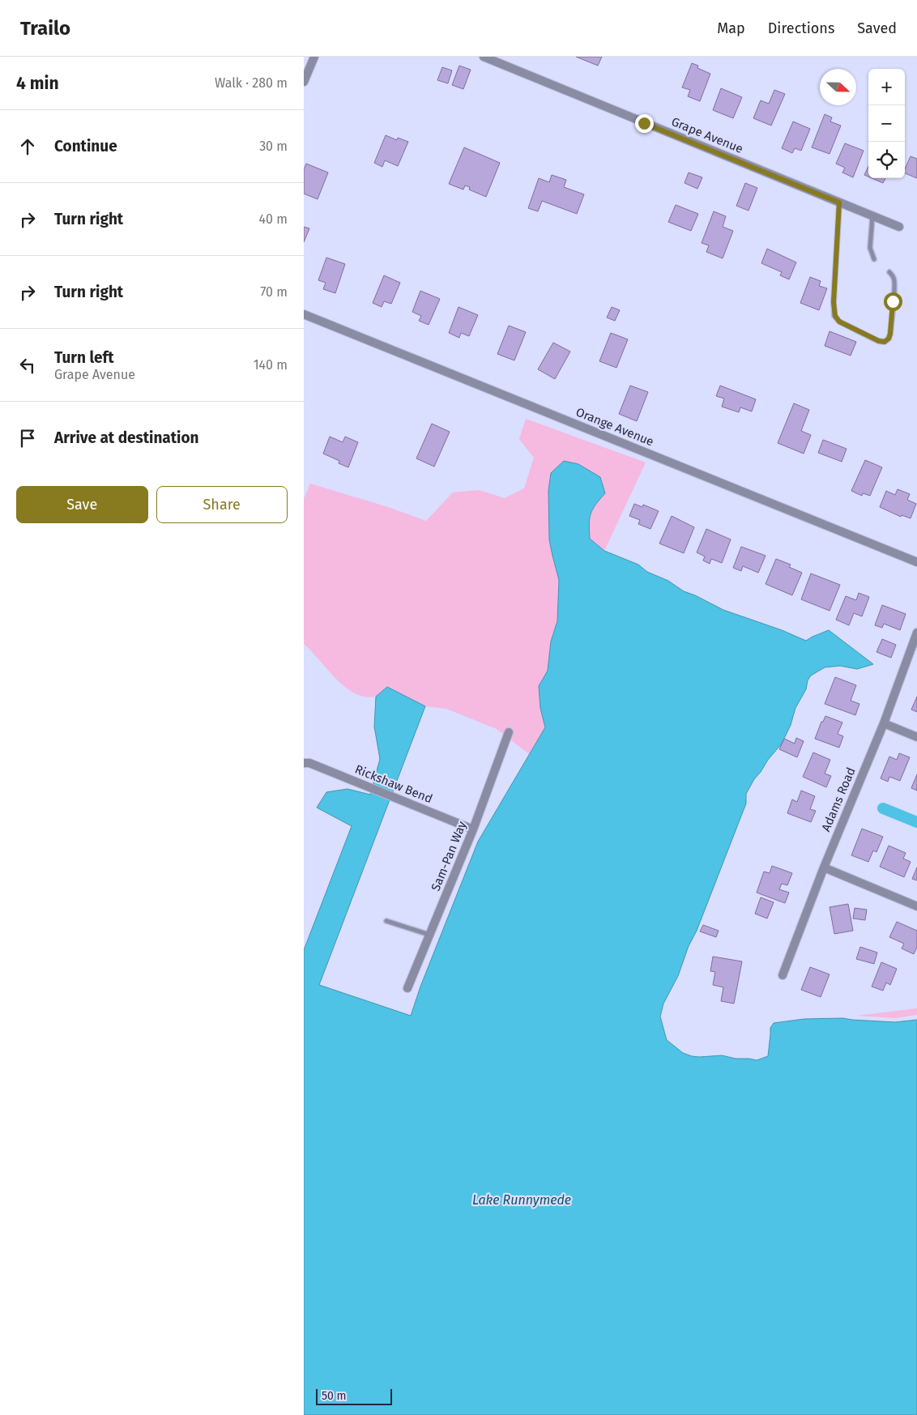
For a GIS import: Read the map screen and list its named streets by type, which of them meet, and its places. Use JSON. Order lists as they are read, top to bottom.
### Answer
{
  "streets": {
    "street": [
      "Grape Avenue",
      "Orange Avenue",
      "Rickshaw Bend",
      "Adams Road",
      "Sam-Pan Way"
    ]
  },
  "crossings": [
    ["Rickshaw Bend", "Sam-Pan Way"]
  ],
  "water": ["Lake Runnymede"],
  "scale_bar": "50 m",
  "north": "right",
  "page": {
    "header": "Trailo",
    "nav": ["Map", "Directions", "Saved"],
    "heading": ["4 min", "Walk · 280 m"],
    "map_buttons": ["+", "−"],
    "list": [
      ["Continue", "30 m"],
      ["Turn right", "40 m"],
      ["Turn right", "70 m"],
      ["Turn left", "Grape Avenue", "140 m"],
      "Arrive at destination"
    ],
    "buttons": ["Save", "Share"],
    "scale": "50 m"
  }
}
